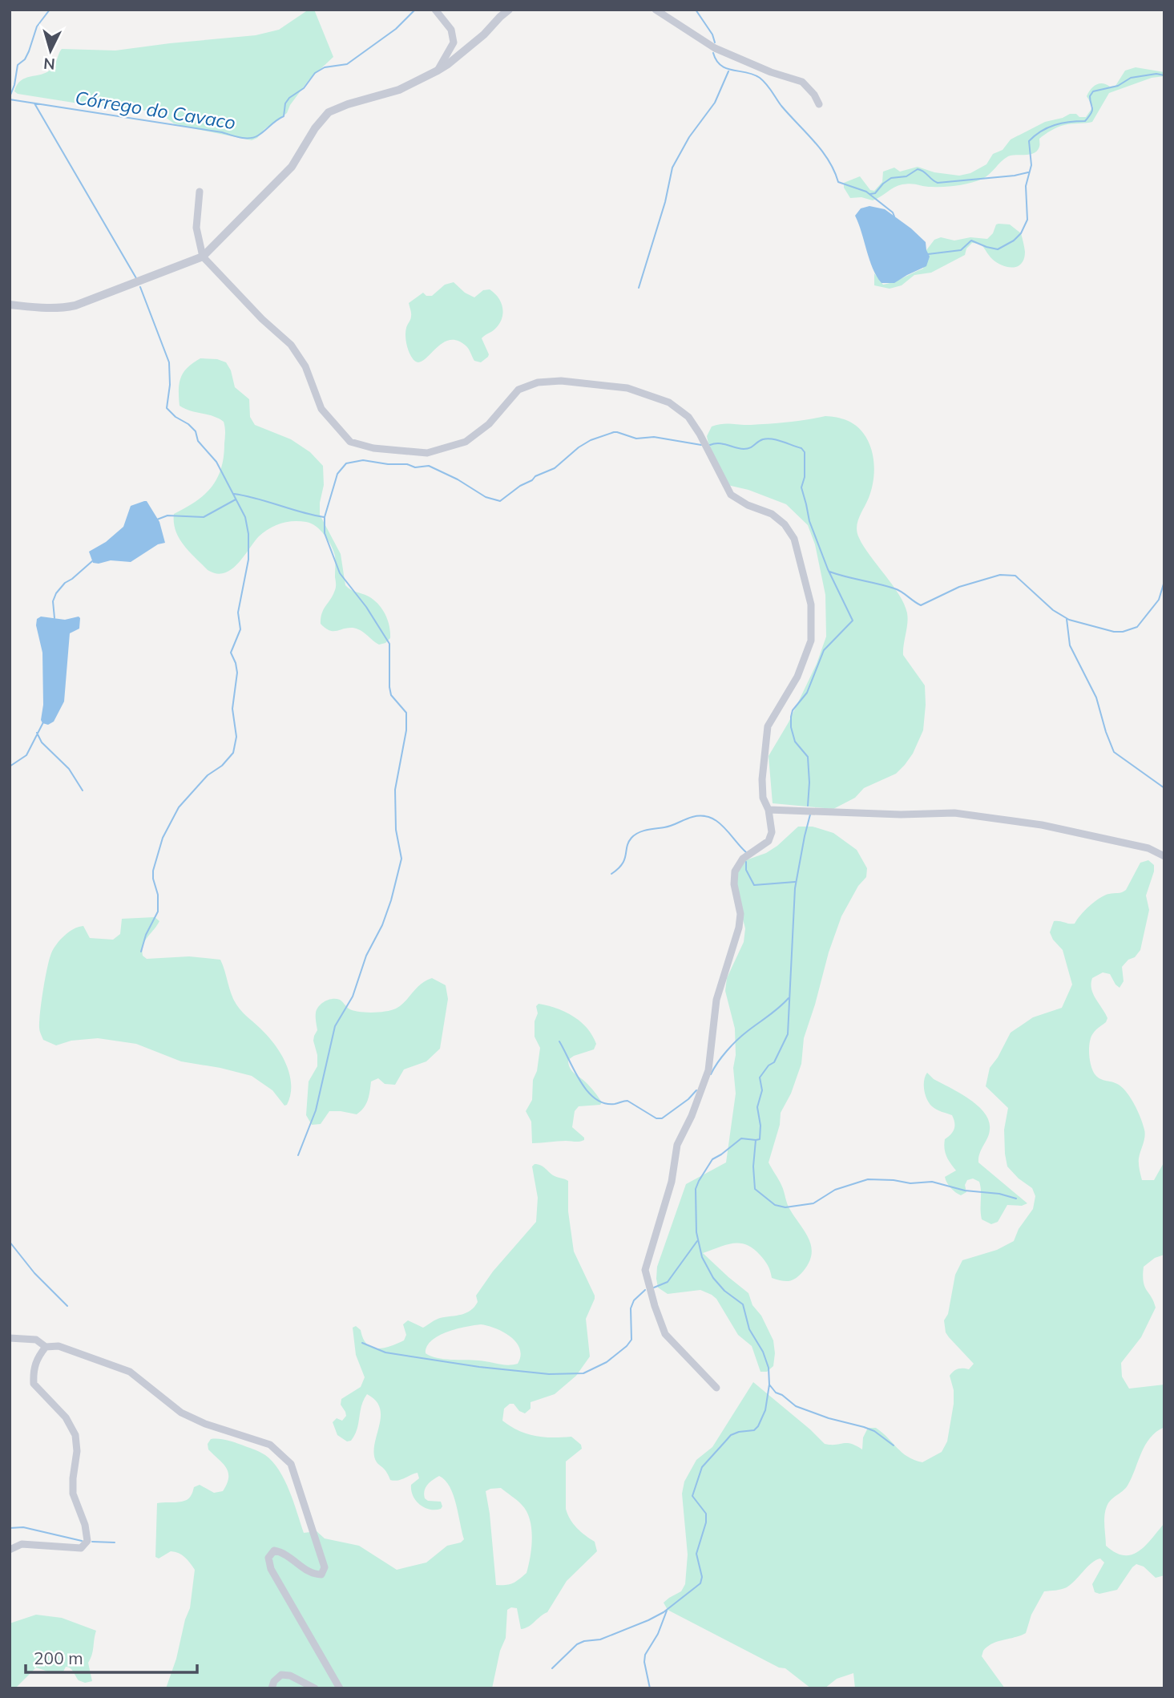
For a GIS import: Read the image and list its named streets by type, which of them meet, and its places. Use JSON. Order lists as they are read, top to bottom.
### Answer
{
  "water": ["Córrego do Cavaco"],
  "scale_bar": "200 m",
  "north": "bottom"
}
